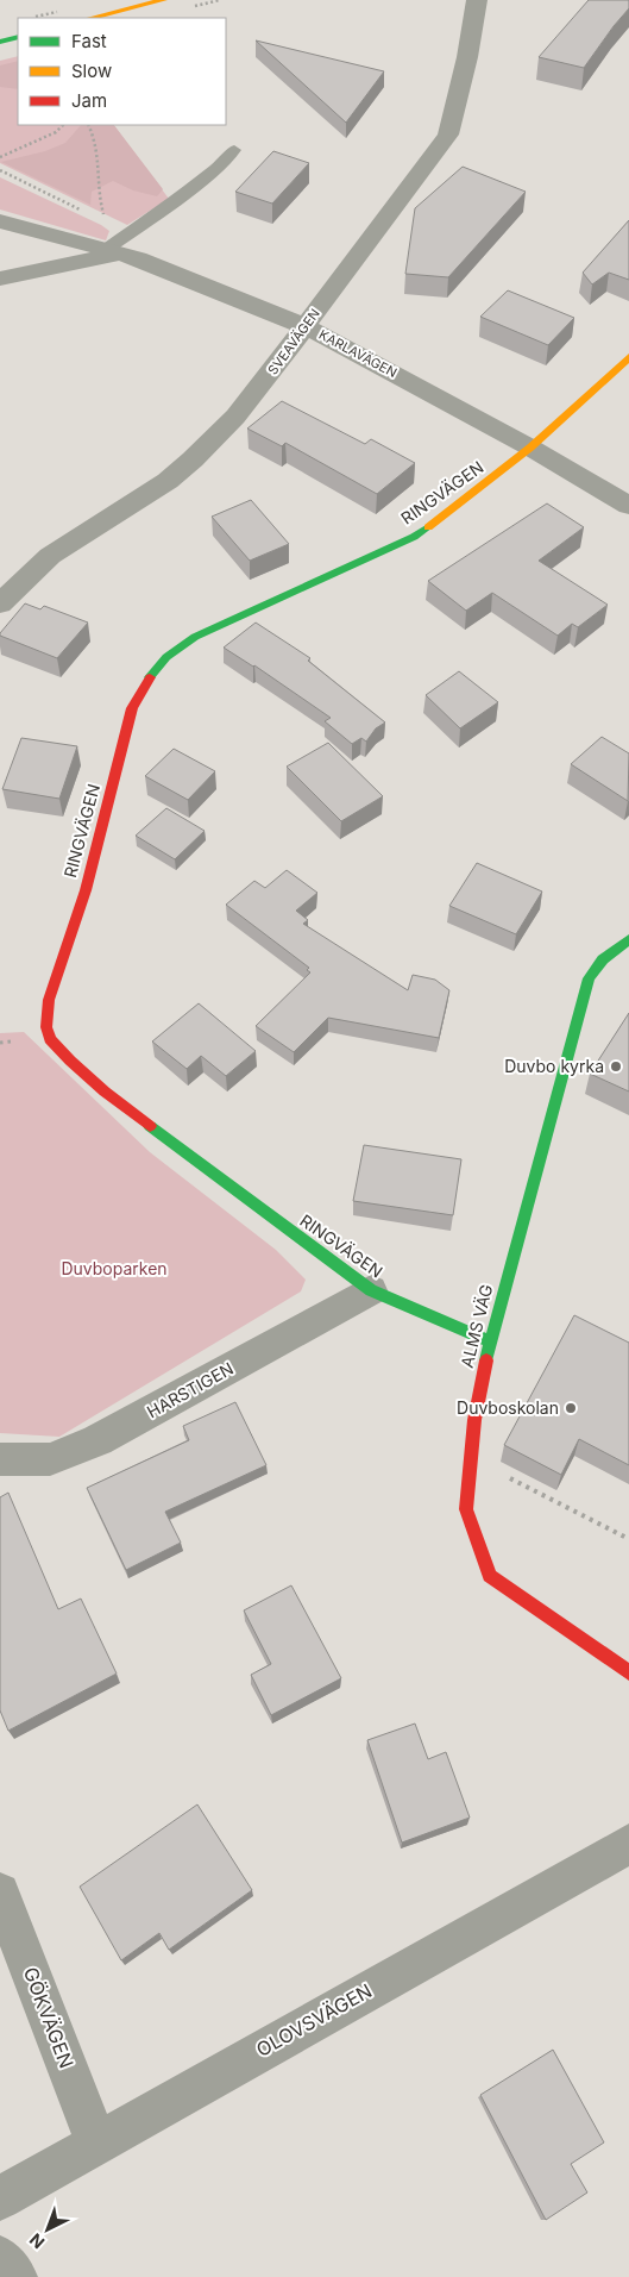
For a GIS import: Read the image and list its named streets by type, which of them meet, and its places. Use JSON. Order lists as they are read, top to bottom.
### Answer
{
  "streets": {
    "street": [
      "SVEAVÄGEN",
      "KARLAVÄGEN",
      "RINGVÄGEN",
      "ALMS VÄG",
      "HARSTIGEN",
      "GÖKVÄGEN",
      "OLOVSVÄGEN"
    ]
  },
  "crossings": [
    ["SVEAVÄGEN", "KARLAVÄGEN"],
    ["KARLAVÄGEN", "RINGVÄGEN"],
    ["RINGVÄGEN", "ALMS VÄG"],
    ["RINGVÄGEN", "HARSTIGEN"],
    ["GÖKVÄGEN", "OLOVSVÄGEN"]
  ],
  "parks": ["Duvboparken"],
  "places": ["Duvbo kyrka", "Duvboskolan"],
  "legend": ["Fast", "Slow", "Jam"],
  "north": "bottom left"
}
